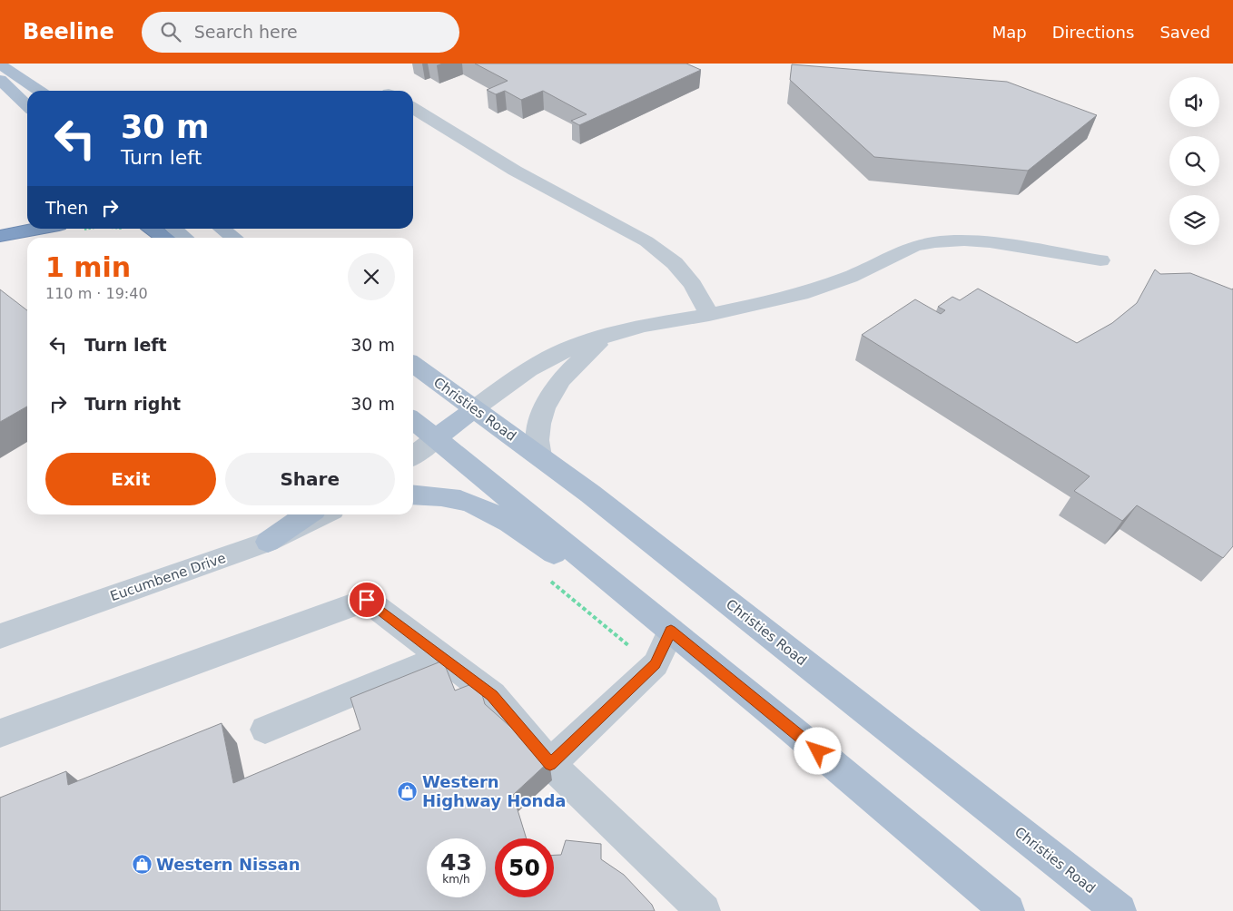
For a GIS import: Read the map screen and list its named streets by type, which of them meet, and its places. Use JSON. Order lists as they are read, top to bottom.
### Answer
{
  "streets": {
    "main road": ["Christies Road"],
    "street": ["Eucumbene Drive"]
  },
  "places": {
    "shop": ["Western Highway Honda", "Western Nissan"]
  },
  "page": {
    "header": "Beeline",
    "search": "Search here",
    "nav": ["Map", "Directions", "Saved"],
    "turn": ["30 m", "Turn left"],
    "then": "Then",
    "heading": ["1 min", "110 m · 19:40"],
    "list": [
      {
        "name": "Turn left",
        "value": "30 m"
      },
      {
        "name": "Turn right",
        "value": "30 m"
      }
    ],
    "buttons": ["Exit", "Share"],
    "speed": "43 km/h",
    "limit": "50"
  }
}
